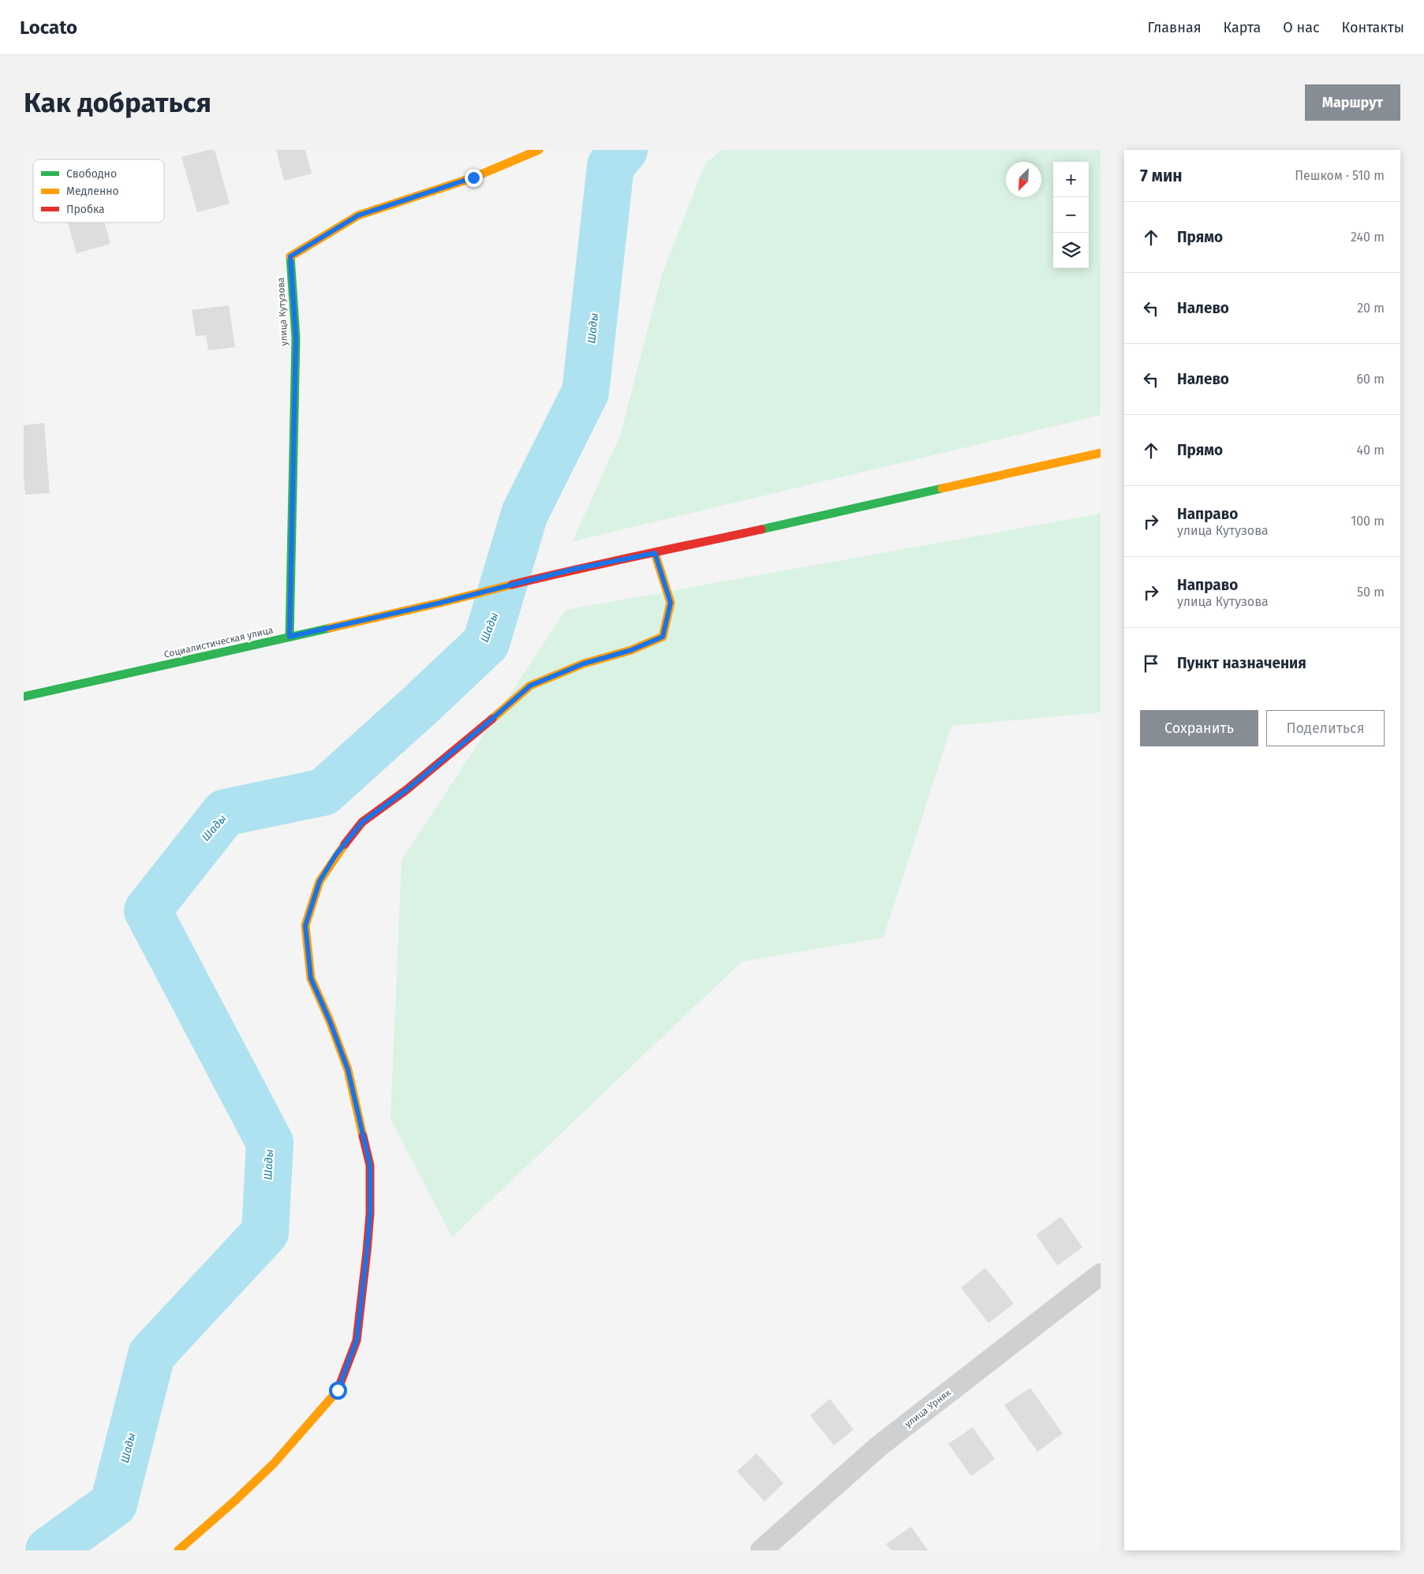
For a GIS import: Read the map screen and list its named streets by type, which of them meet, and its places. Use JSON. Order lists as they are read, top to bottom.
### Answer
{
  "streets": {
    "street": ["улица Кутузова", "Социалистическая улица", "улица Урняк"]
  },
  "crossings": [
    ["улица Кутузова", "Социалистическая улица"]
  ],
  "water": ["Шады"],
  "legend": ["Свободно", "Медленно", "Пробка"],
  "north": "bottom left",
  "page": {
    "header": "Locato",
    "nav": [
      "Главная",
      "Карта",
      "О нас",
      "Контакты"
    ],
    "buttons": [
      "Маршрут",
      ["Сохранить", "Поделиться"]
    ],
    "title": "Как добраться",
    "heading": ["7 мин", "Пешком · 510 m"],
    "map_buttons": ["+", "−"],
    "list": [
      ["Прямо", "240 m"],
      ["Налево", "20 m"],
      ["Налево", "60 m"],
      ["Прямо", "40 m"],
      ["Направо", "улица Кутузова", "100 m"],
      ["Направо", "улица Кутузова", "50 m"],
      "Пункт назначения"
    ]
  }
}
